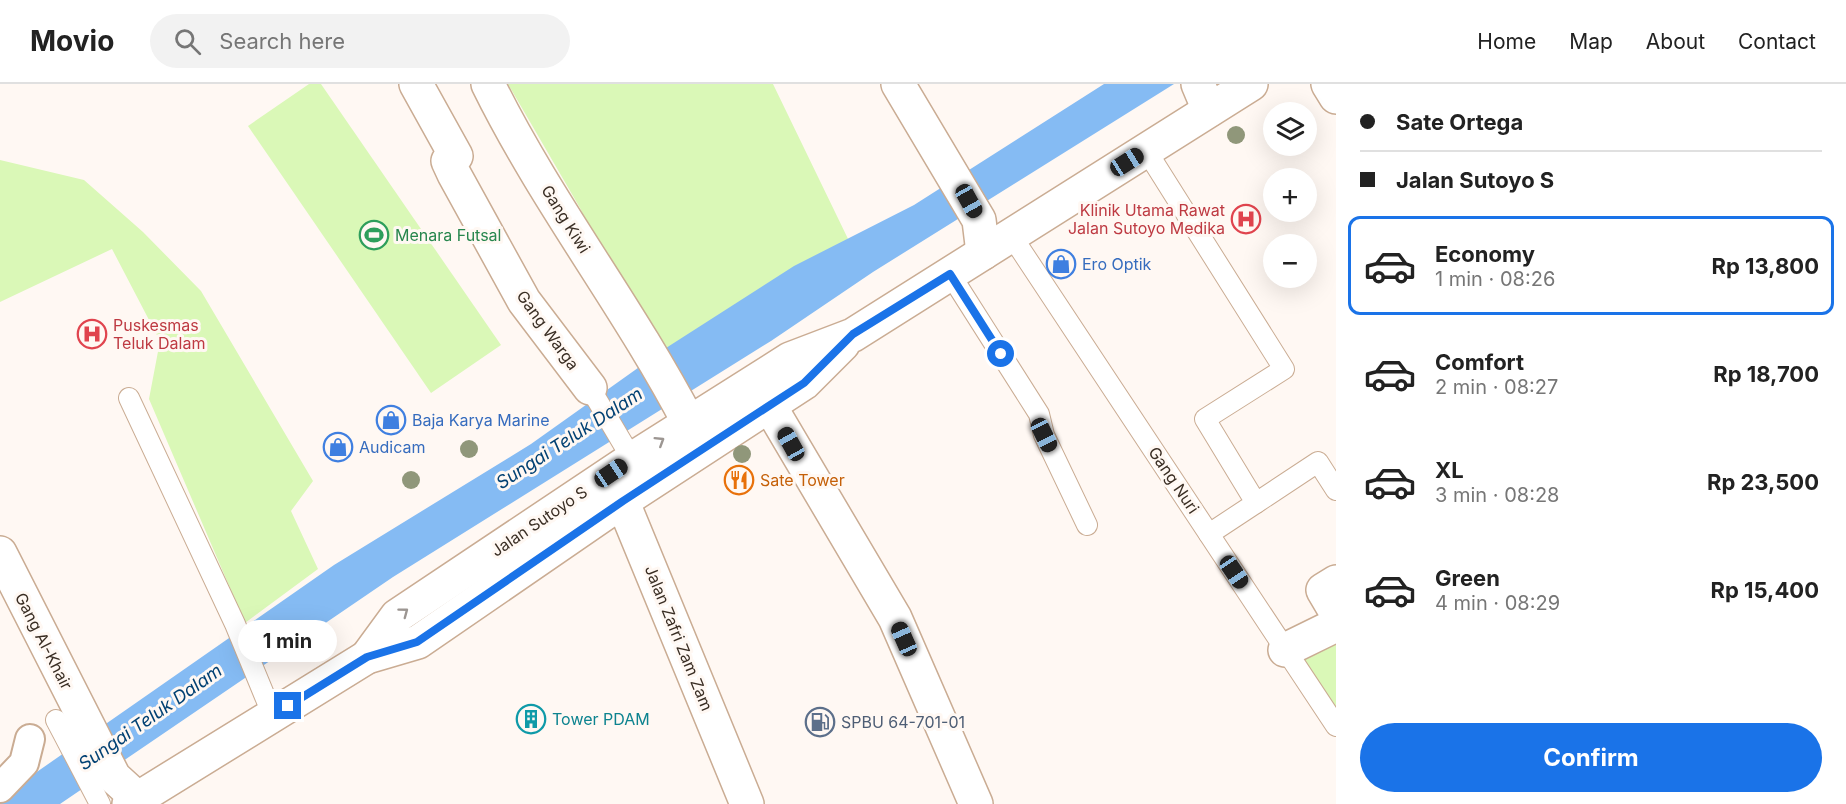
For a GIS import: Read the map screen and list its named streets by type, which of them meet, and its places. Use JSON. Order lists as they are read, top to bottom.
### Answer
{
  "streets": {
    "main road": [
      "Gang Kiwi",
      "Gang Warga",
      "Jalan Sutoyo S",
      "Jalan Zafri Zam Zam",
      "Gang Al-Khair"
    ],
    "lane": ["Gang Nuri"]
  },
  "crossings": [
    ["Gang Kiwi", "Jalan Sutoyo S"],
    ["Gang Nuri", "Jalan Sutoyo S"],
    ["Jalan Sutoyo S", "Jalan Zafri Zam Zam"],
    ["Jalan Sutoyo S", "Gang Al-Khair"]
  ],
  "water": ["Sungai Teluk Dalam"],
  "places": {
    "hospital": ["Klinik Utama Rawat Jalan Sutoyo Medika", "Puskesmas Teluk Dalam"],
    "sports": ["Menara Futsal"],
    "shop": ["Ero Optik", "Baja Karya Marine", "Audicam"],
    "restaurant": ["Sate Tower"],
    "building": ["Tower PDAM"],
    "fuel station": ["SPBU 64-701-01"]
  },
  "page": {
    "header": "Movio",
    "search": "Search here",
    "nav": [
      "Home",
      "Map",
      "About",
      "Contact"
    ],
    "banner": ["Sate Ortega", "Jalan Sutoyo S"],
    "map_buttons": ["+", "−"],
    "list": [
      {
        "name": "Economy",
        "note": "1 min · 08:26",
        "value": "Rp 13,800"
      },
      {
        "name": "Comfort",
        "note": "2 min · 08:27",
        "value": "Rp 18,700"
      },
      {
        "name": "XL",
        "note": "3 min · 08:28",
        "value": "Rp 23,500"
      },
      {
        "name": "Green",
        "note": "4 min · 08:29",
        "value": "Rp 15,400"
      }
    ],
    "bubble": "1 min",
    "buttons": "Confirm"
  }
}
